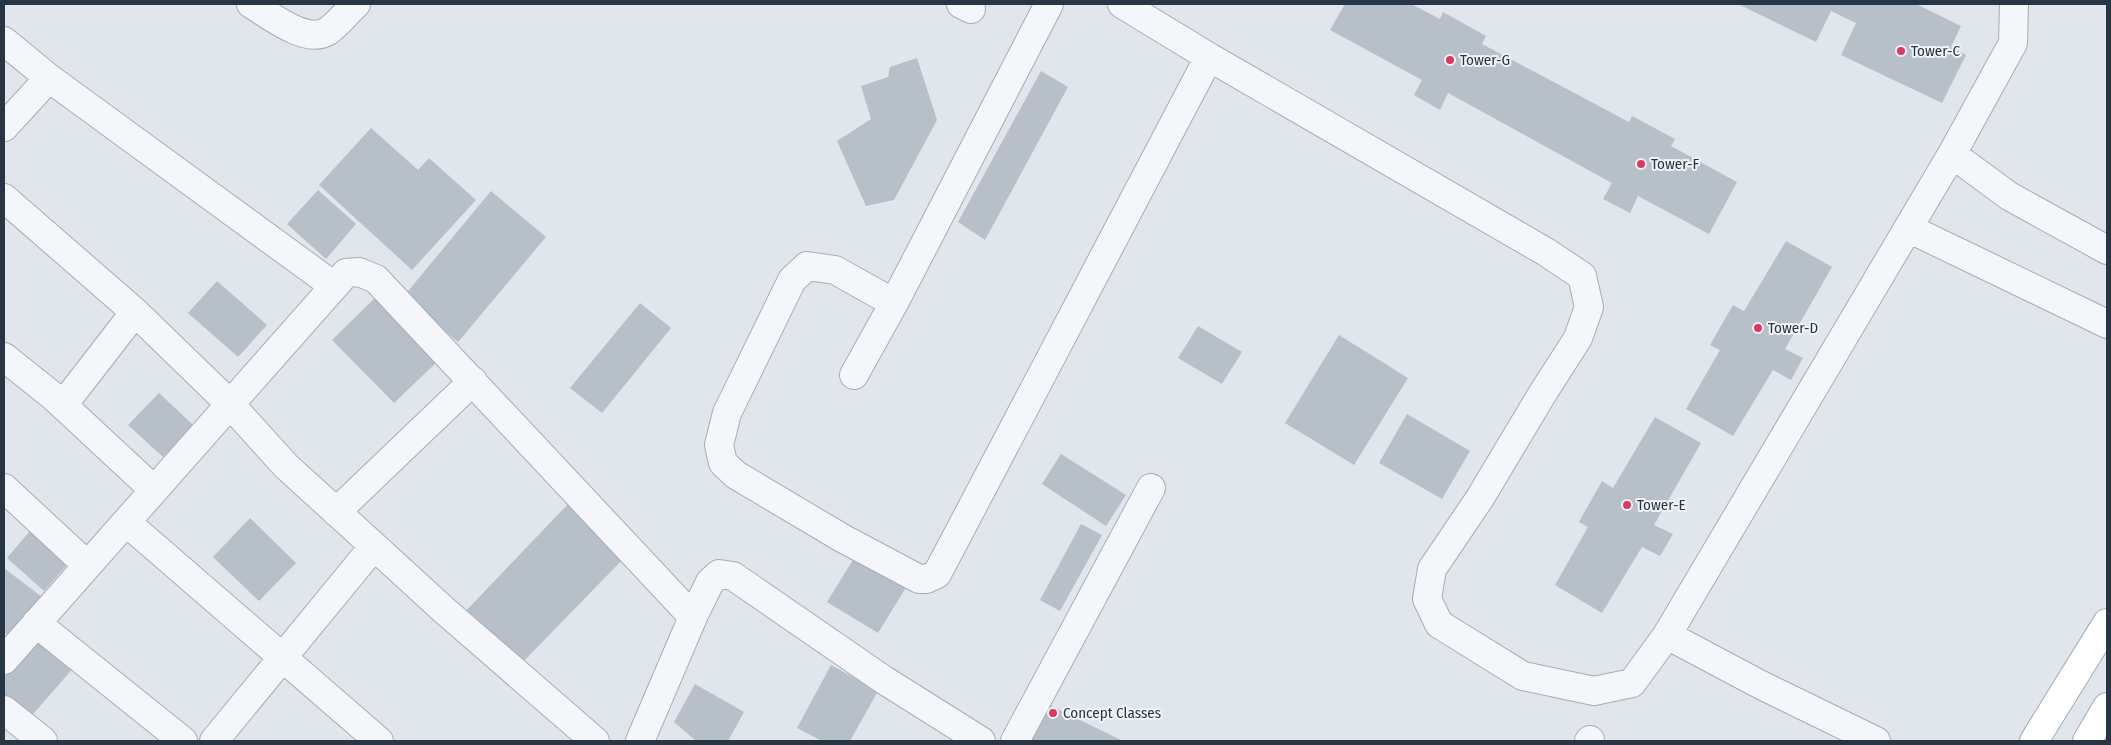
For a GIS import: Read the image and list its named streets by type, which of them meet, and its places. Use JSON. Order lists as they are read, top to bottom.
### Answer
{
  "places": [
    "Tower-C",
    "Tower-G",
    "Tower-F",
    "Tower-D",
    "Tower-E",
    "Concept Classes"
  ]
}
